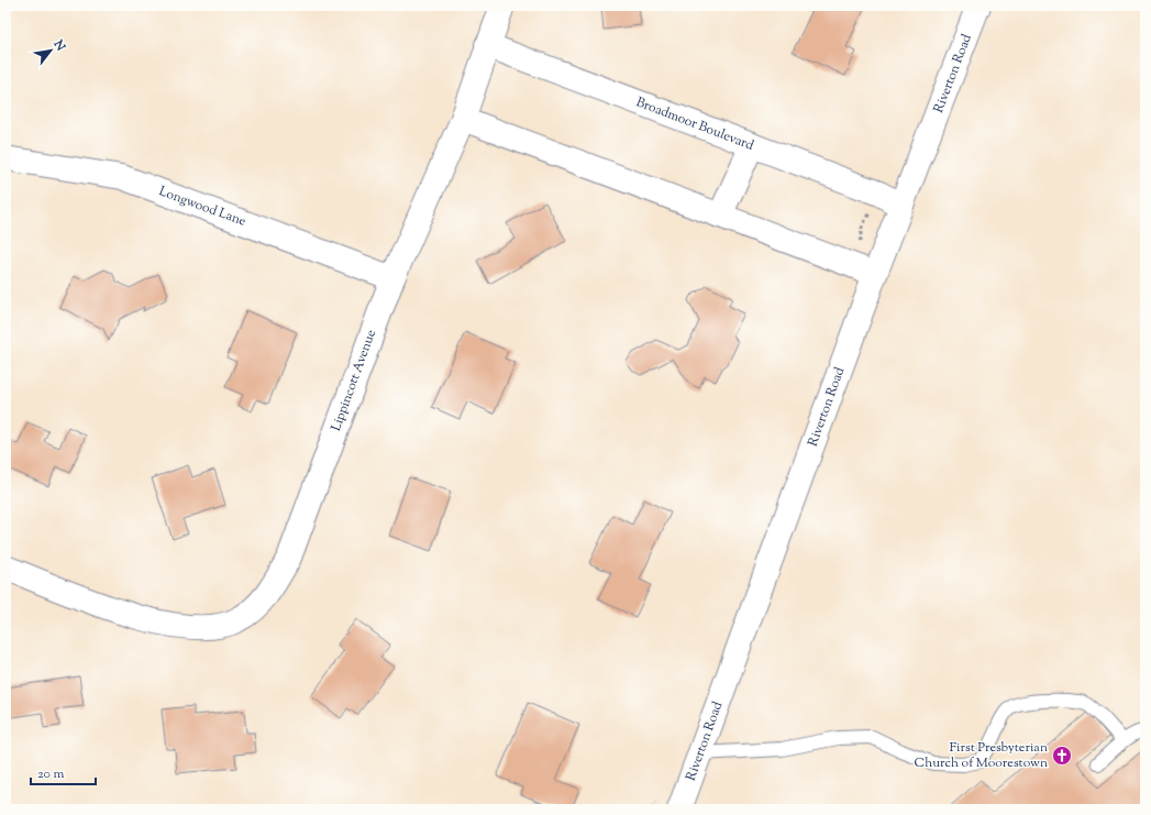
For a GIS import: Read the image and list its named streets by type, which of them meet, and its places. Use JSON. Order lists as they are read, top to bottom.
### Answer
{
  "streets": {
    "street": [
      "Riverton Road",
      "Broadmoor Boulevard",
      "Longwood Lane",
      "Lippincott Avenue"
    ]
  },
  "crossings": [
    ["Riverton Road", "Broadmoor Boulevard"],
    ["Broadmoor Boulevard", "Lippincott Avenue"],
    ["Longwood Lane", "Lippincott Avenue"]
  ],
  "places": {
    "church": ["First Presbyterian Church of Moorestown"]
  },
  "scale_bar": "20 m",
  "north": "top right"
}
